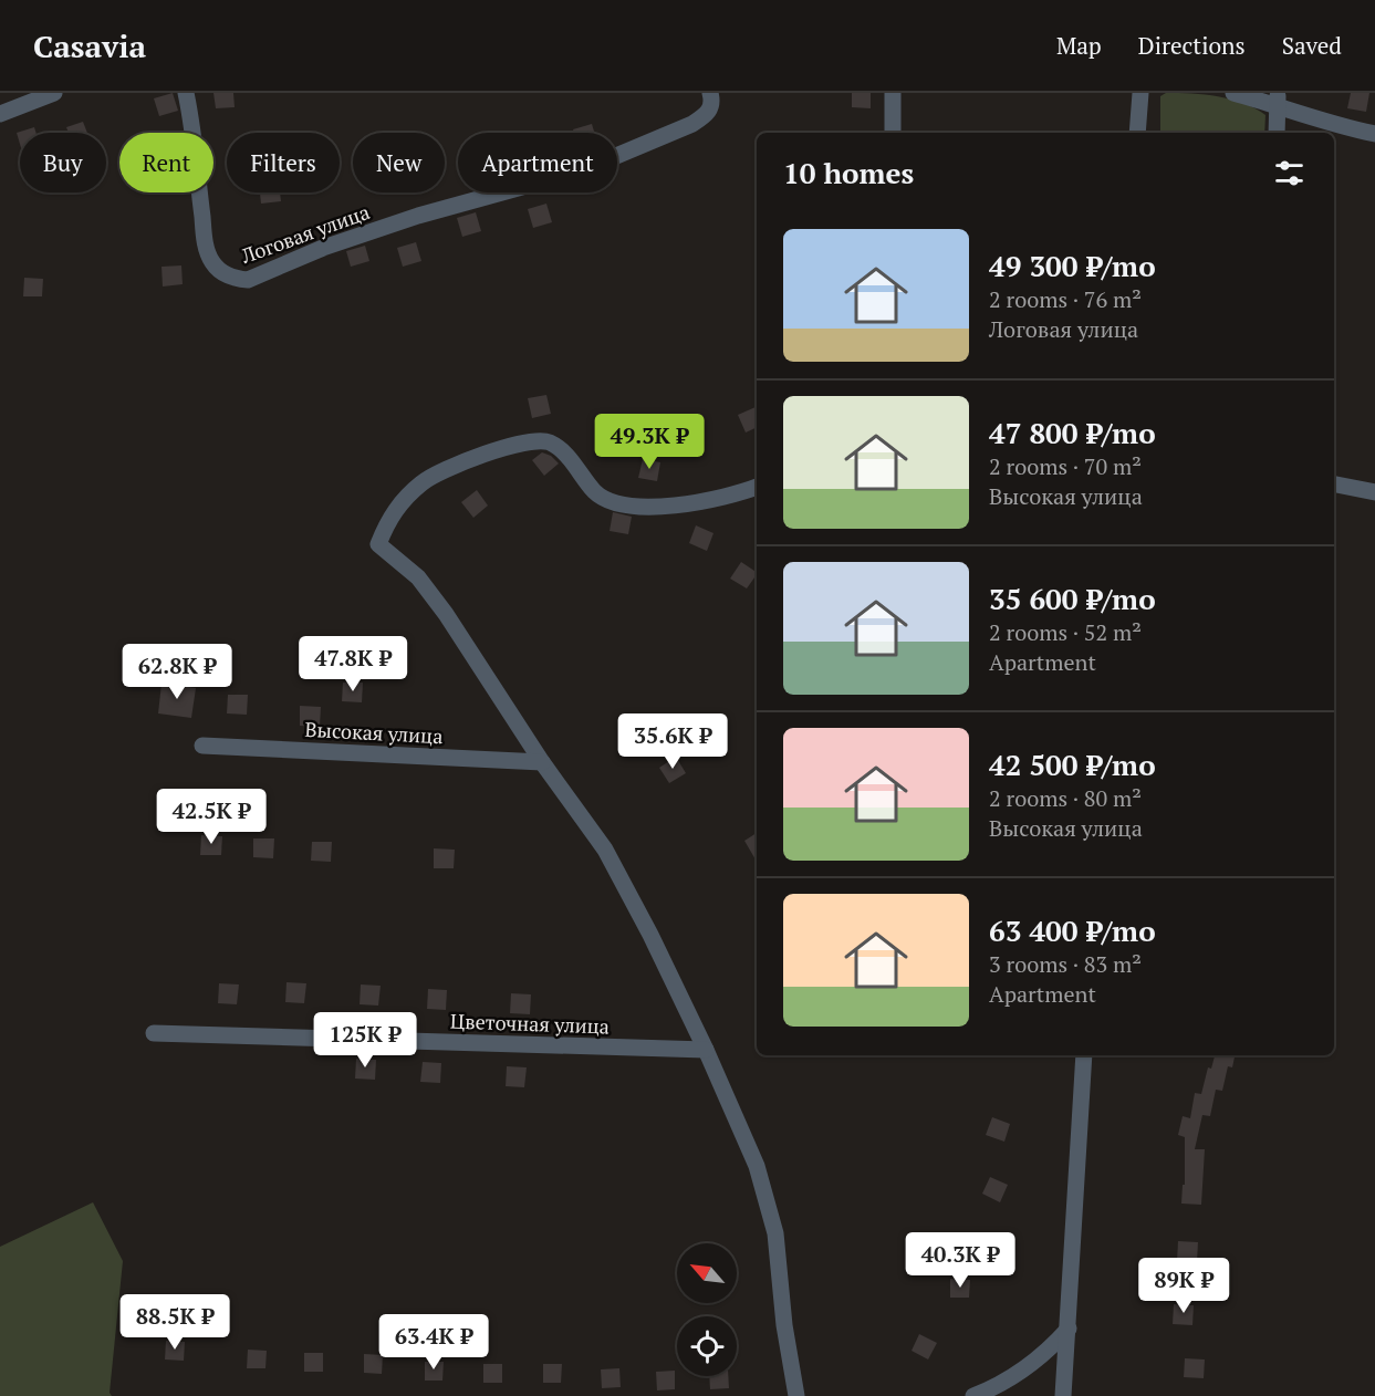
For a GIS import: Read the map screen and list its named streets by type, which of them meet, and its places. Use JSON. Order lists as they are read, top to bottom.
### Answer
{
  "streets": {
    "street": ["Логовая улица", "Высокая улица", "Цветочная улица"]
  },
  "north": "top left",
  "page": {
    "header": "Casavia",
    "nav": ["Map", "Directions", "Saved"],
    "chip": [
      "Buy",
      "Rent",
      "Filters",
      "New",
      "Apartment"
    ],
    "heading": "10 homes",
    "list": [
      {
        "name": "49 300 ₽/mo",
        "note": "2 rooms · 76 m² · Логовая улица"
      },
      {
        "name": "47 800 ₽/mo",
        "note": "2 rooms · 70 m² · Высокая улица"
      },
      {
        "name": "35 600 ₽/mo",
        "note": "2 rooms · 52 m² · Apartment"
      },
      {
        "name": "42 500 ₽/mo",
        "note": "2 rooms · 80 m² · Высокая улица"
      },
      {
        "name": "63 400 ₽/mo",
        "note": "3 rooms · 83 m² · Apartment"
      }
    ],
    "price": [
      "49.3K ₽",
      "47.8K ₽",
      "62.8K ₽",
      "35.6K ₽",
      "42.5K ₽",
      "125K ₽",
      "40.3K ₽",
      "89K ₽",
      "88.5K ₽",
      "63.4K ₽"
    ]
  }
}
